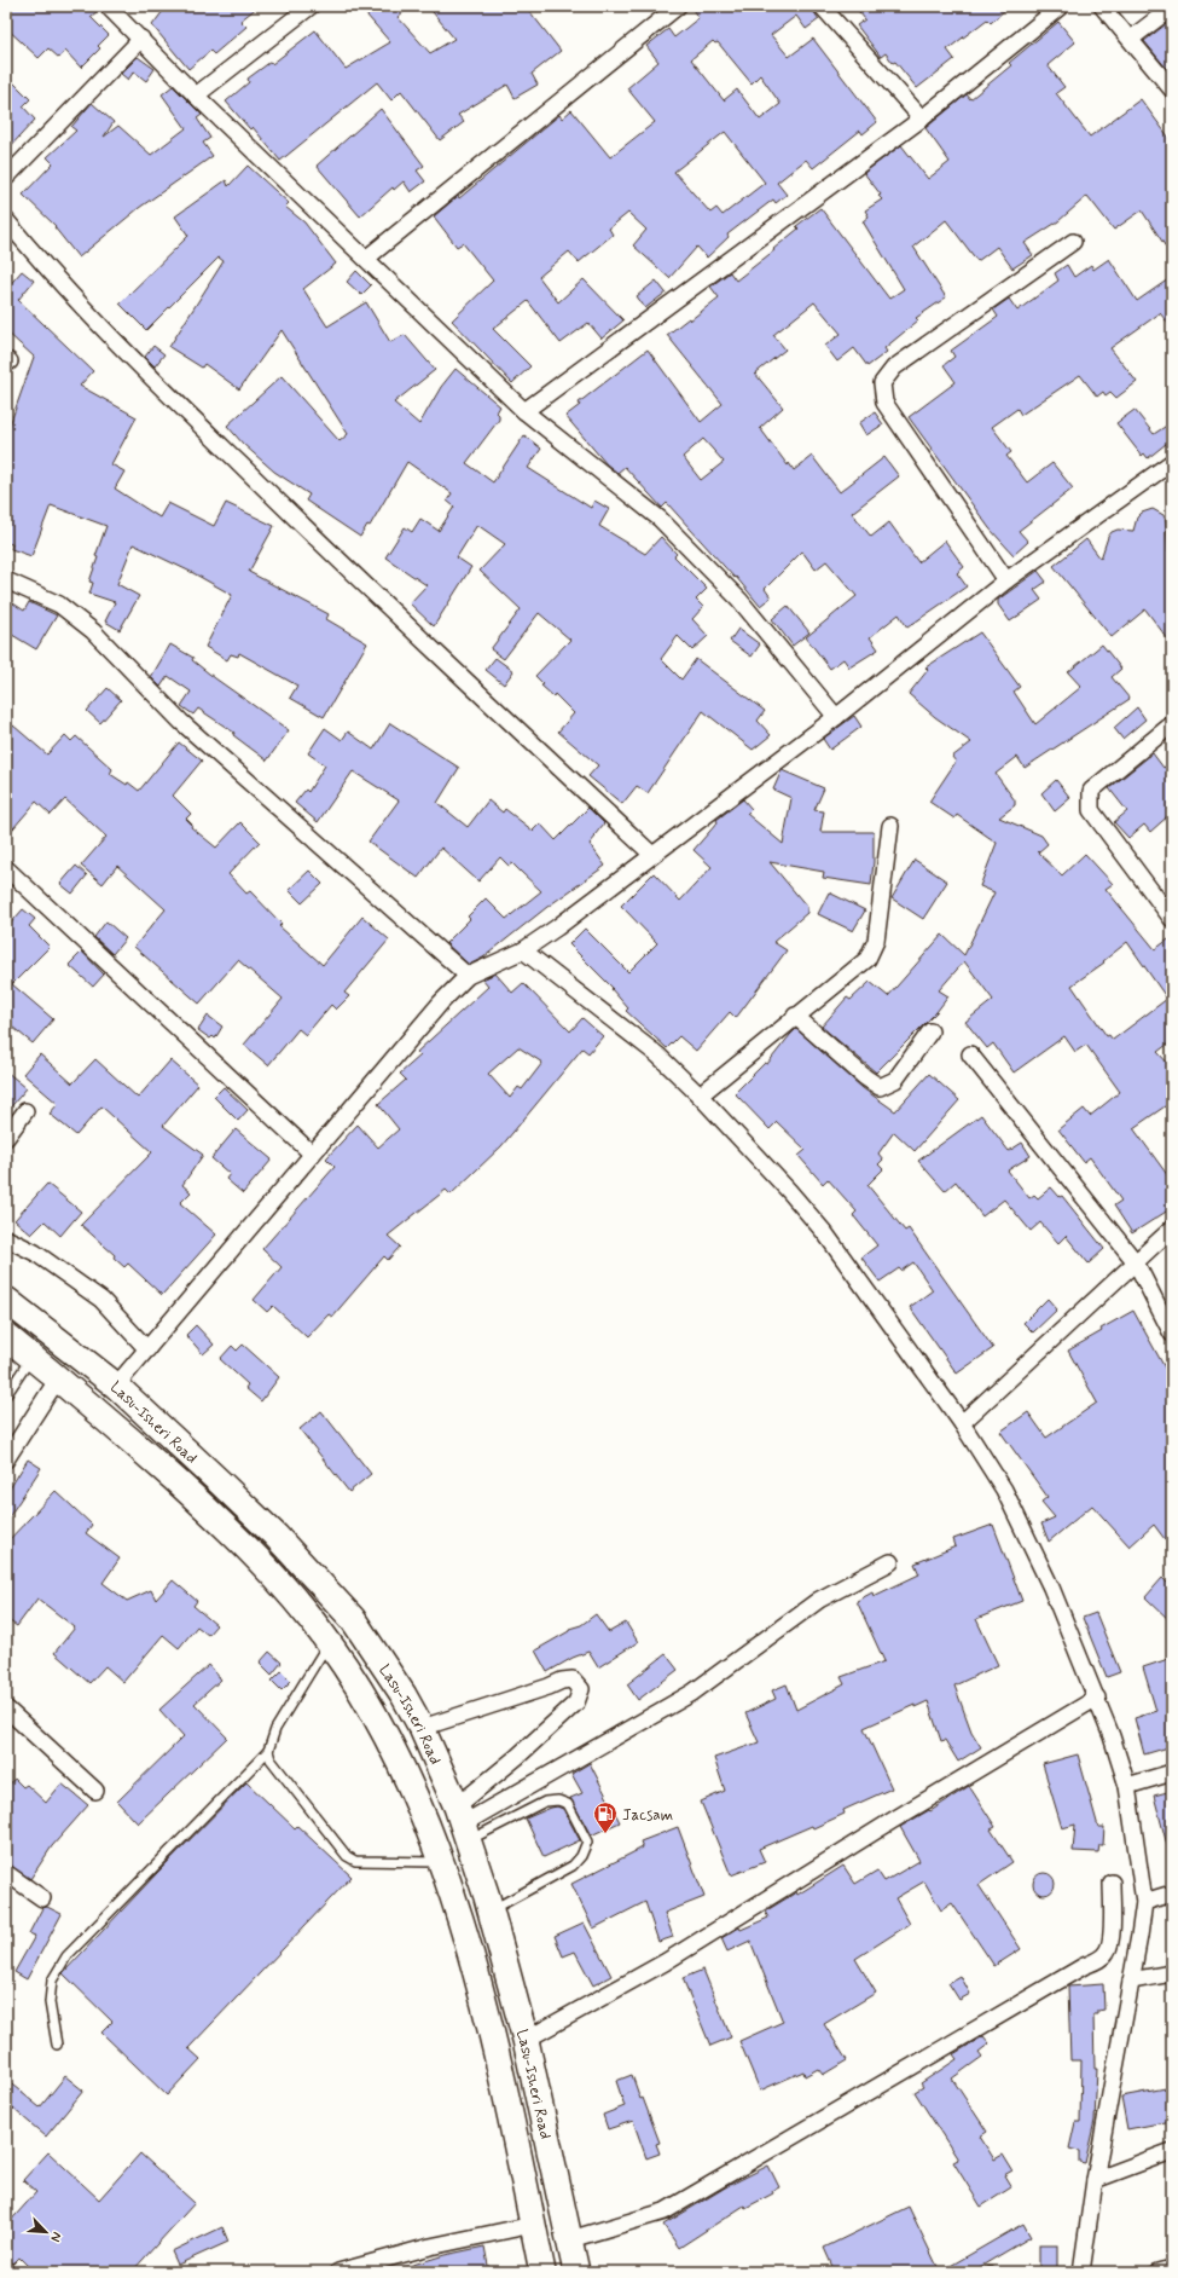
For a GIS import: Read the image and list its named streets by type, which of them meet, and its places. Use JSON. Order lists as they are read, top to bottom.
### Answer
{
  "streets": {
    "main road": ["Lasu-Isheri Road"]
  },
  "places": {
    "fuel station": ["Jacsam"]
  },
  "north": "bottom right"
}
